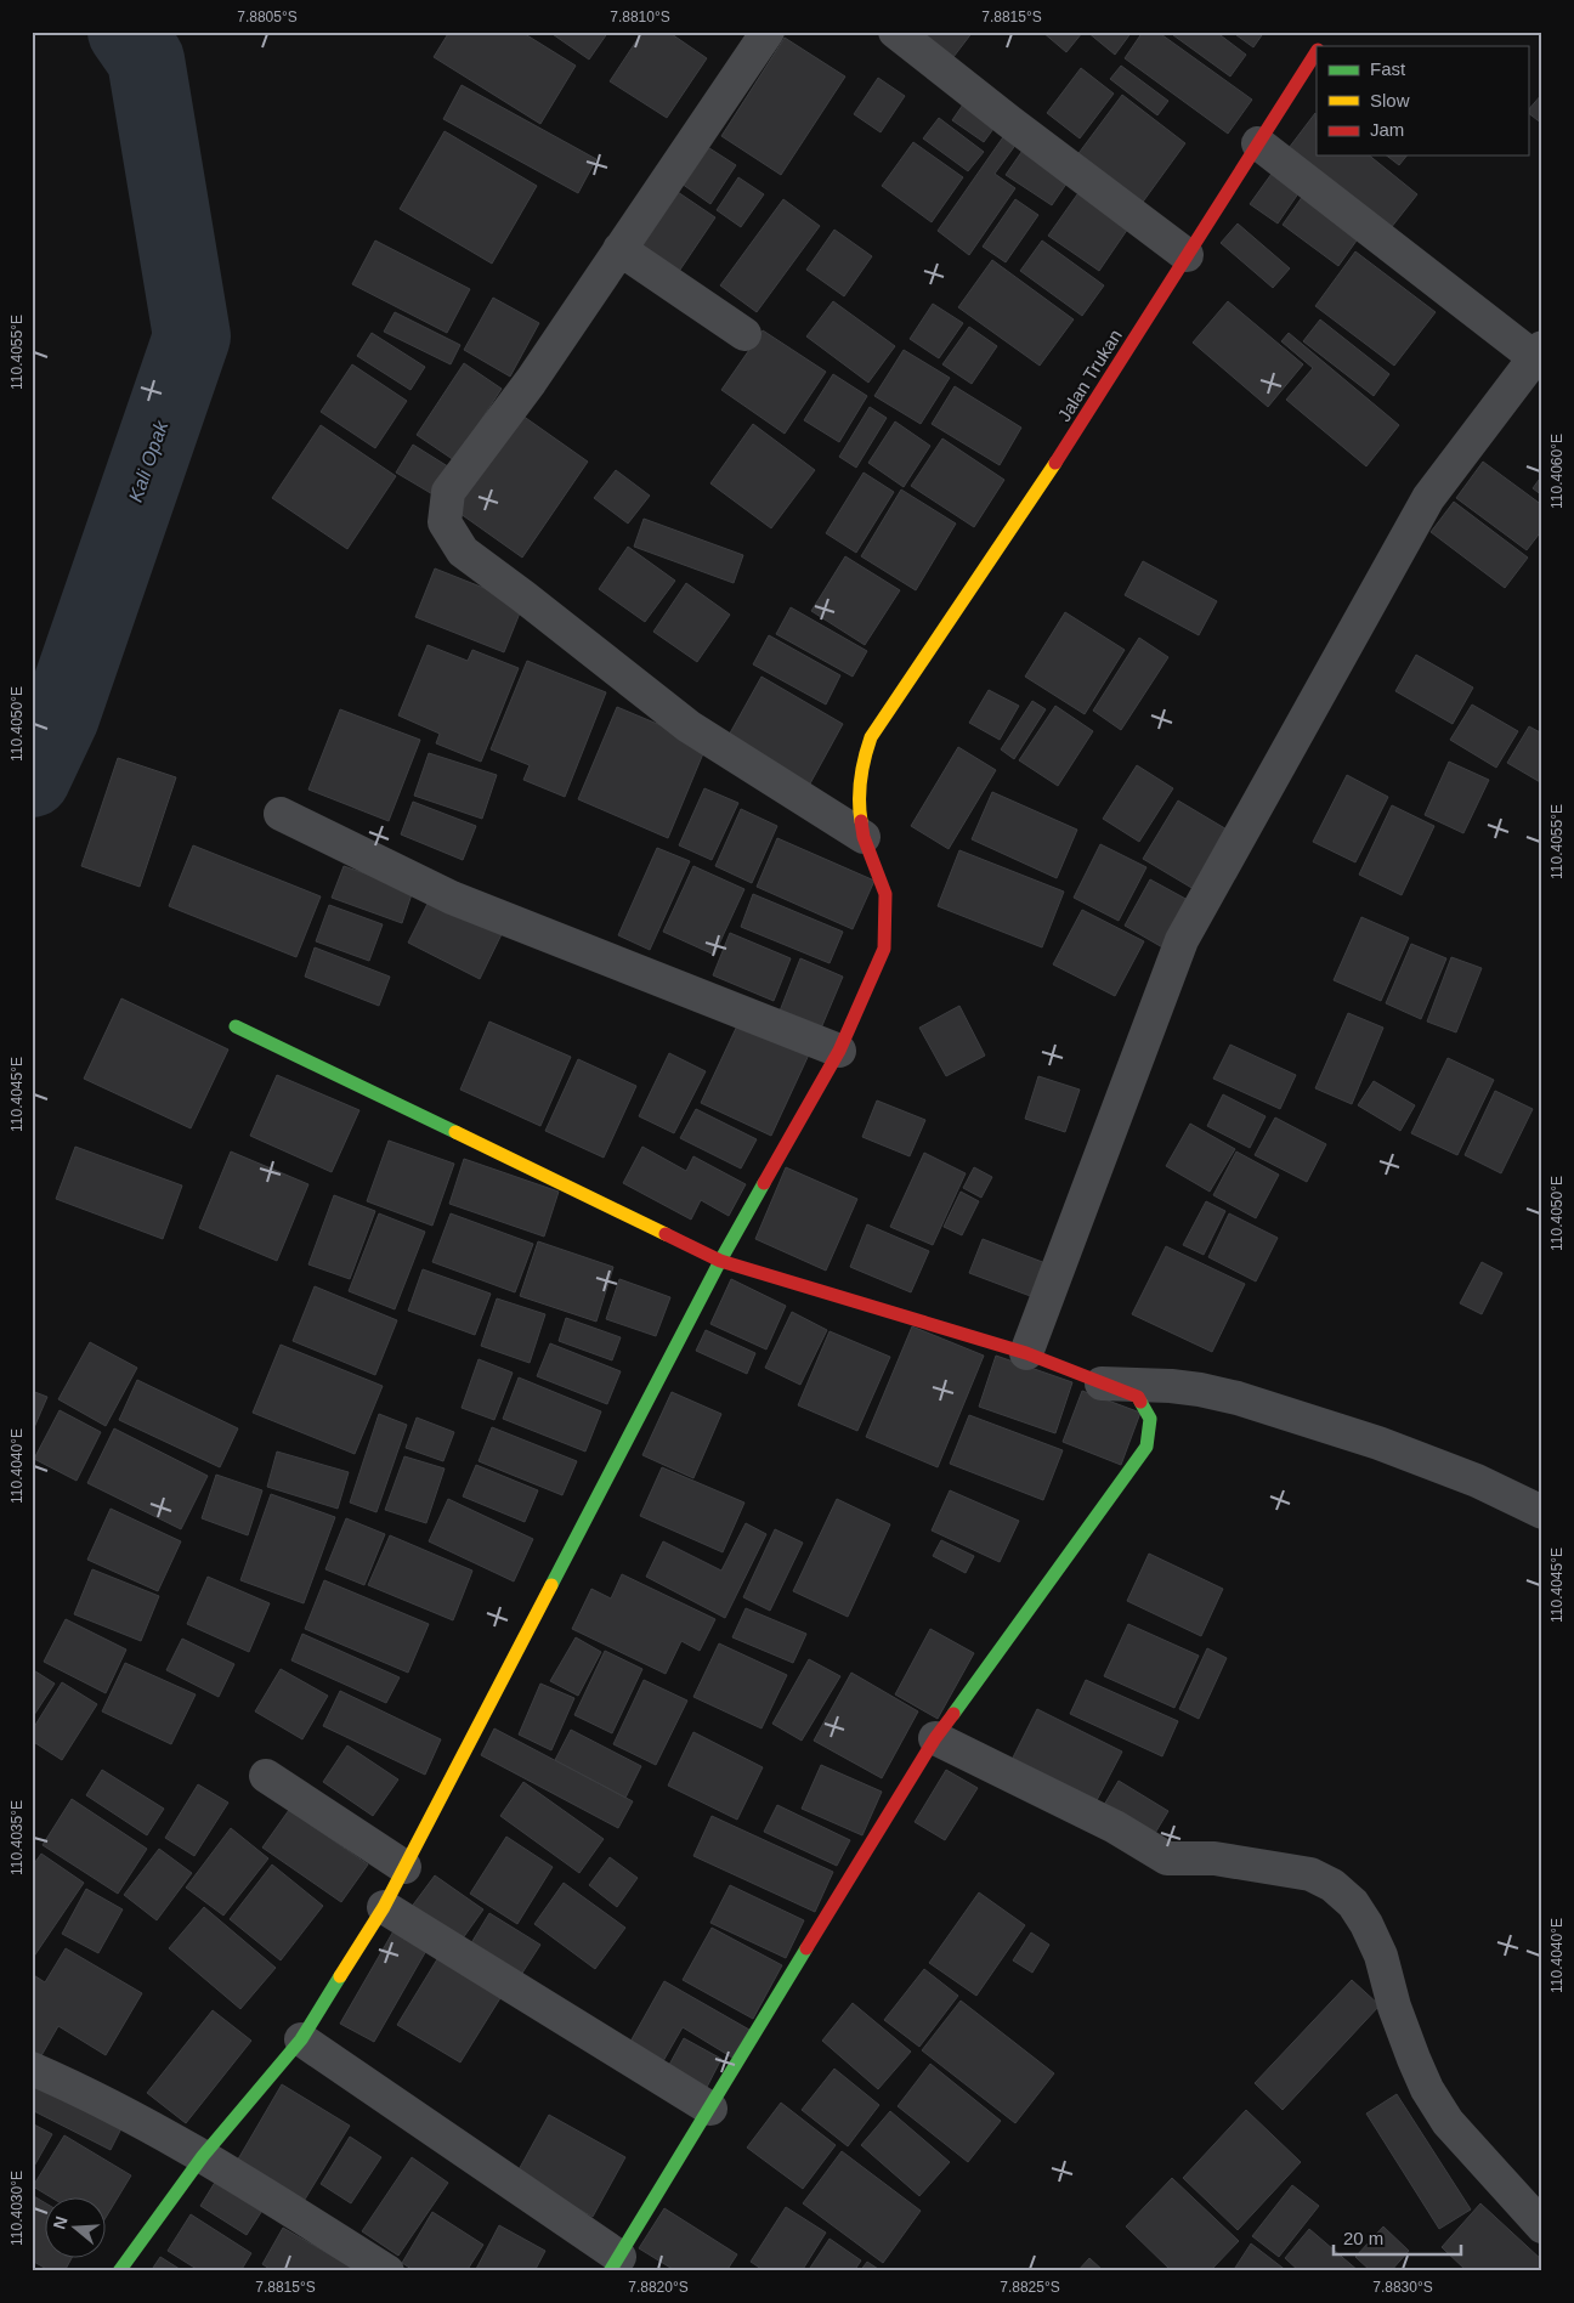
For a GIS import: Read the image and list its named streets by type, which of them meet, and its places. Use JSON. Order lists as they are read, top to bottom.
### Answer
{
  "streets": {
    "street": ["Jalan Trukan"]
  },
  "water": ["Kali Opak"],
  "legend": ["Fast", "Slow", "Jam"],
  "scale_bar": "20 m",
  "north": "left",
  "coordinates": [
    "7.8805°S",
    "7.8810°S",
    "7.8815°S",
    "110.4055°E",
    "110.4060°E",
    "110.4050°E",
    "110.4045°E",
    "110.4040°E",
    "110.4035°E",
    "110.4030°E",
    "7.8820°S",
    "7.8825°S",
    "7.8830°S"
  ]
}
